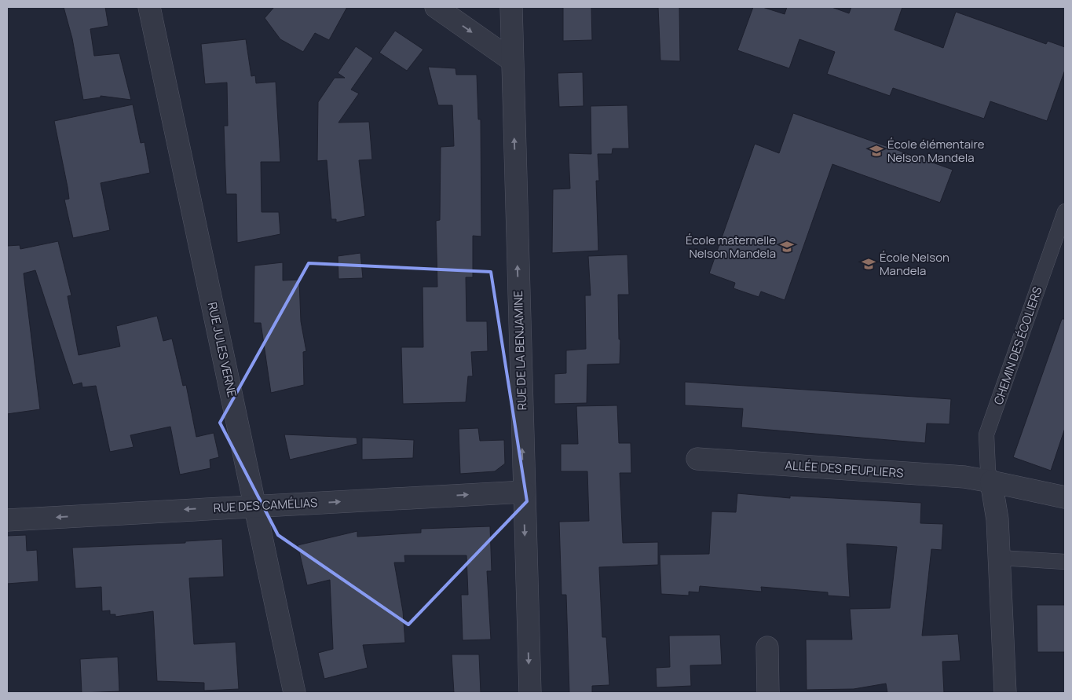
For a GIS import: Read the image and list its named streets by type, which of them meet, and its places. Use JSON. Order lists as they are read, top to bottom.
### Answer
{
  "streets": {
    "street": [
      "RUE JULES VERNE",
      "RUE DE LA BENJAMINE",
      "ALLÉE DES PEUPLIERS",
      "RUE DES CAMÉLIAS"
    ],
    "lane": ["CHEMIN DES ÉCOLIERS"]
  },
  "crossings": [
    ["CHEMIN DES ÉCOLIERS", "ALLÉE DES PEUPLIERS"],
    ["RUE JULES VERNE", "RUE DES CAMÉLIAS"],
    ["RUE DE LA BENJAMINE", "RUE DES CAMÉLIAS"]
  ],
  "places": {
    "school or university": ["École élémentaire Nelson Mandela", "École maternelle Nelson Mandela", "École Nelson Mandela"]
  }
}
